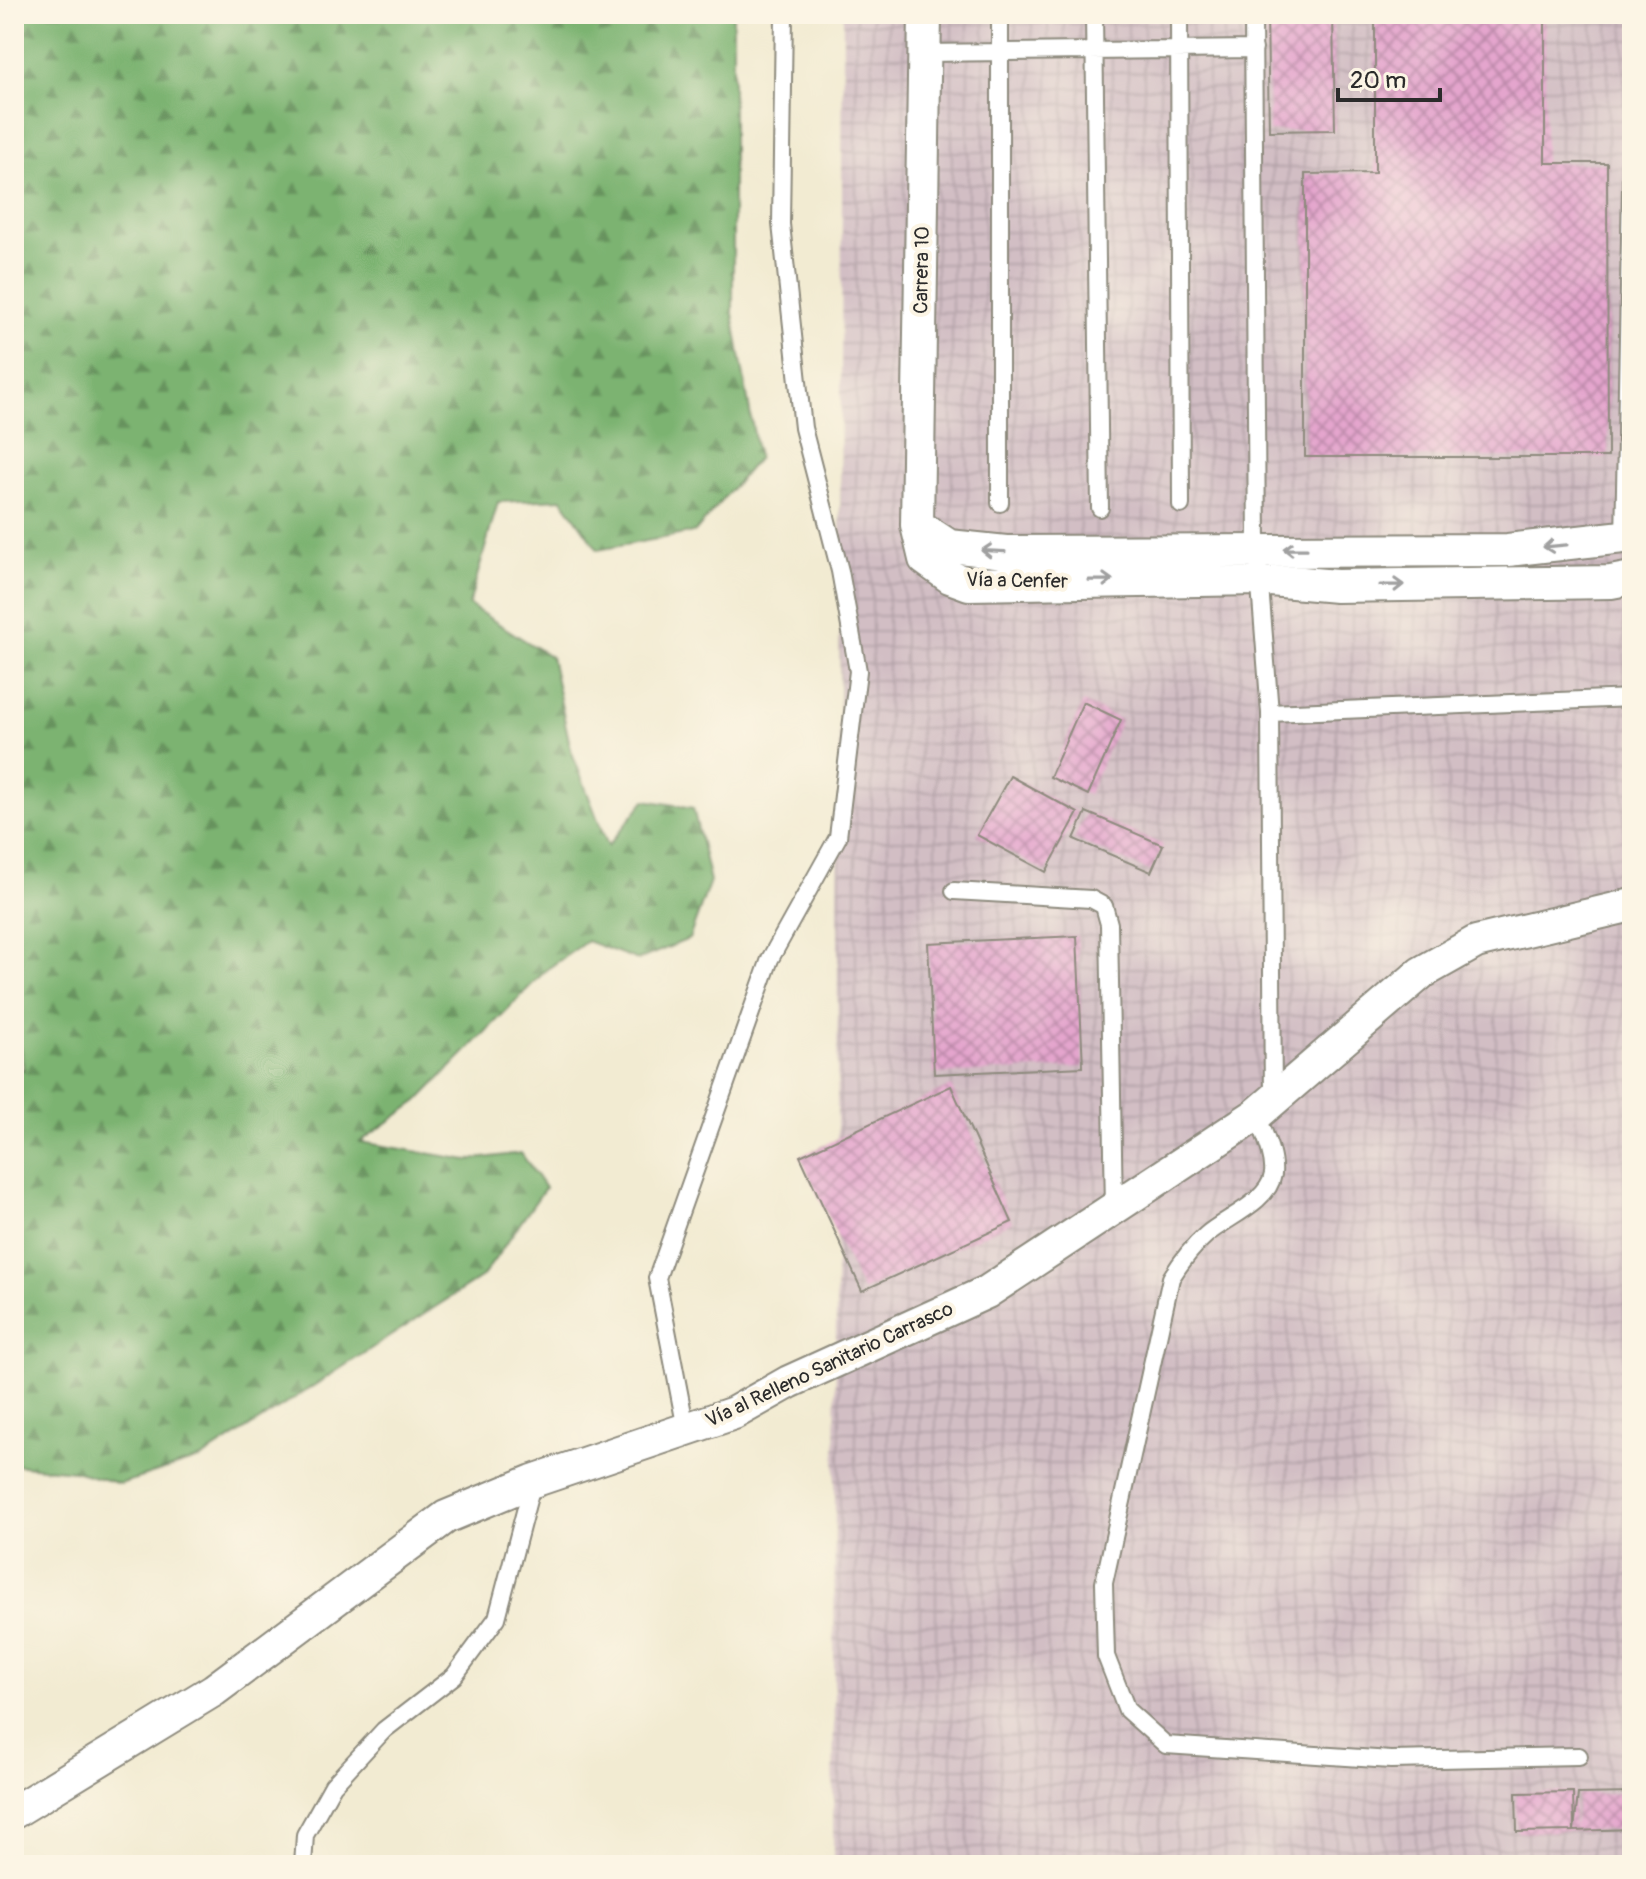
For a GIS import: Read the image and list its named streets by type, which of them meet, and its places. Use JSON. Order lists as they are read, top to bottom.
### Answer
{
  "streets": {
    "street": ["Carrera 10", "Vía a Cenfer", "Vía al Relleno Sanitario Carrasco"]
  },
  "crossings": [
    ["Carrera 10", "Vía a Cenfer"]
  ],
  "scale_bar": "20 m"
}
